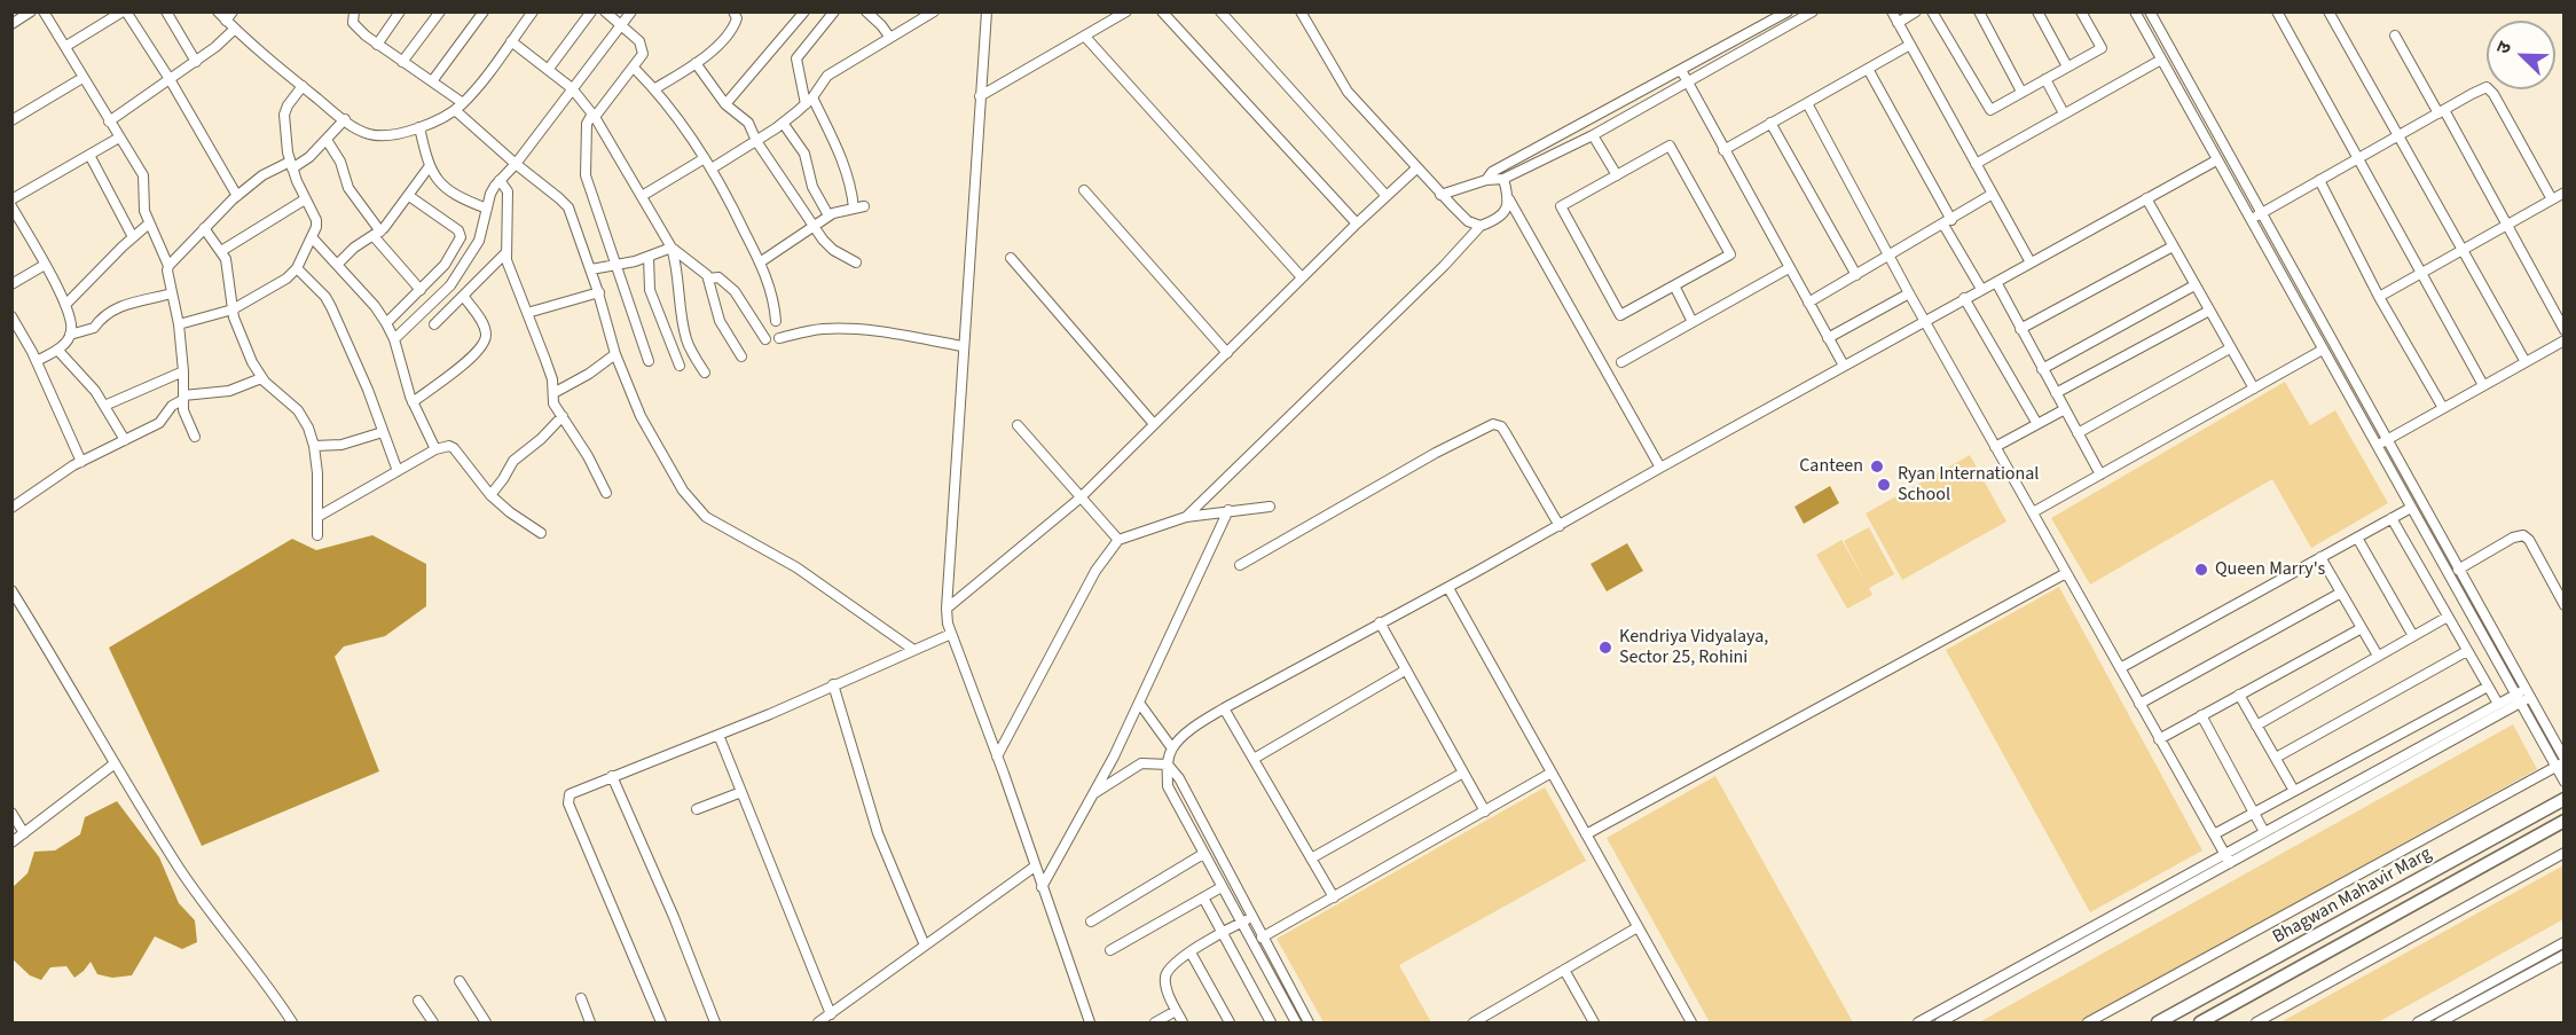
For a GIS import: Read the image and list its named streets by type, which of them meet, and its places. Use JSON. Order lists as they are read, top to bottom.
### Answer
{
  "streets": {
    "main road": ["Bhagwan Mahavir Marg"]
  },
  "places": [
    "Canteen",
    "Ryan International School",
    "Queen Marry's",
    "Kendriya Vidyalaya, Sector 25, Rohini"
  ],
  "north": "top left"
}
